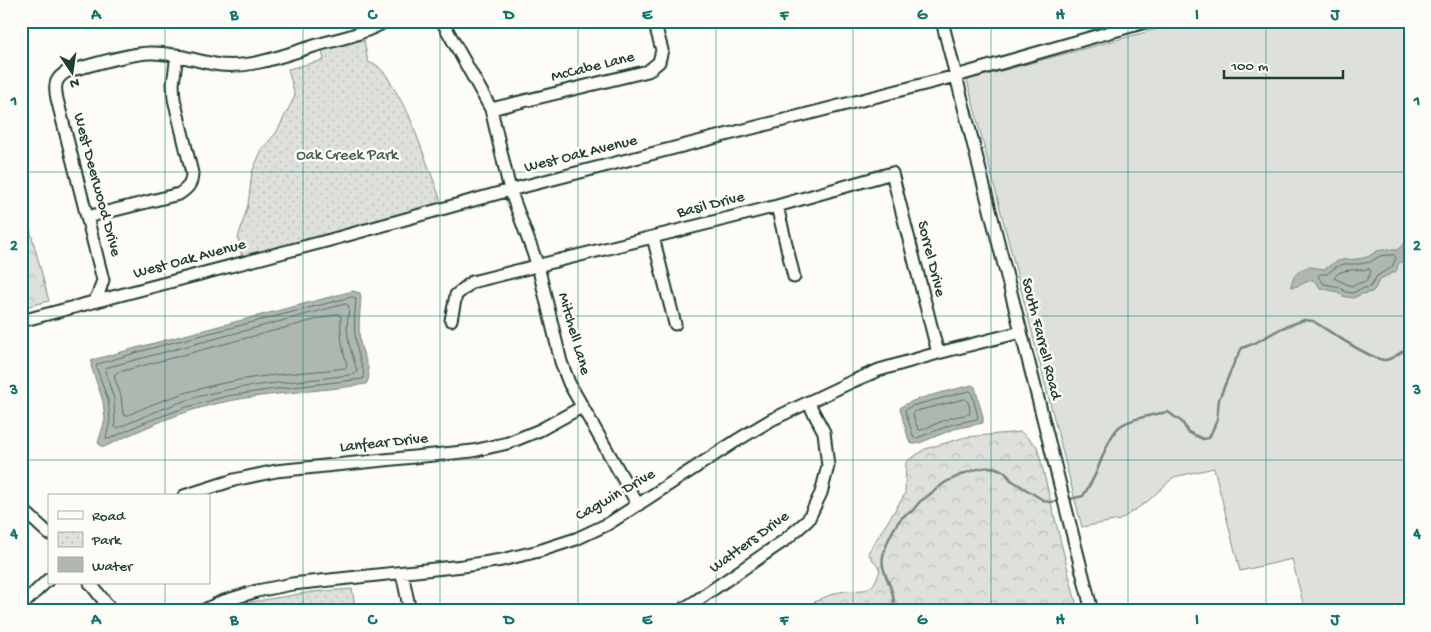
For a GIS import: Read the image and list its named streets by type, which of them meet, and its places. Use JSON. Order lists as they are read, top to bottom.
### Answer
{
  "streets": {
    "street": [
      "McCabe Lane",
      "West Oak Avenue",
      "West Deerwood Drive",
      "Basil Drive",
      "Sorrel Drive",
      "Mitchell Lane",
      "South Farrell Road",
      "Lanfear Drive",
      "Cagwin Drive",
      "Watters Drive"
    ]
  },
  "crossings": [
    ["McCabe Lane", "Mitchell Lane"],
    ["West Oak Avenue", "Mitchell Lane"],
    ["West Oak Avenue", "South Farrell Road"],
    ["Basil Drive", "Sorrel Drive"],
    ["Basil Drive", "Mitchell Lane"],
    ["Sorrel Drive", "Cagwin Drive"],
    ["Mitchell Lane", "Lanfear Drive"],
    ["Mitchell Lane", "Cagwin Drive"],
    ["South Farrell Road", "Cagwin Drive"],
    ["Cagwin Drive", "Watters Drive"]
  ],
  "parks": ["Oak Creek Park"],
  "legend": ["Road", "Park", "Water"],
  "scale_bar": "100 m",
  "north": "bottom",
  "grid": {
    "columns": [
      "A",
      "B",
      "C",
      "D",
      "E",
      "F",
      "G",
      "H",
      "I",
      "J"
    ],
    "rows": [
      "1",
      "2",
      "3",
      "4"
    ]
  }
}
